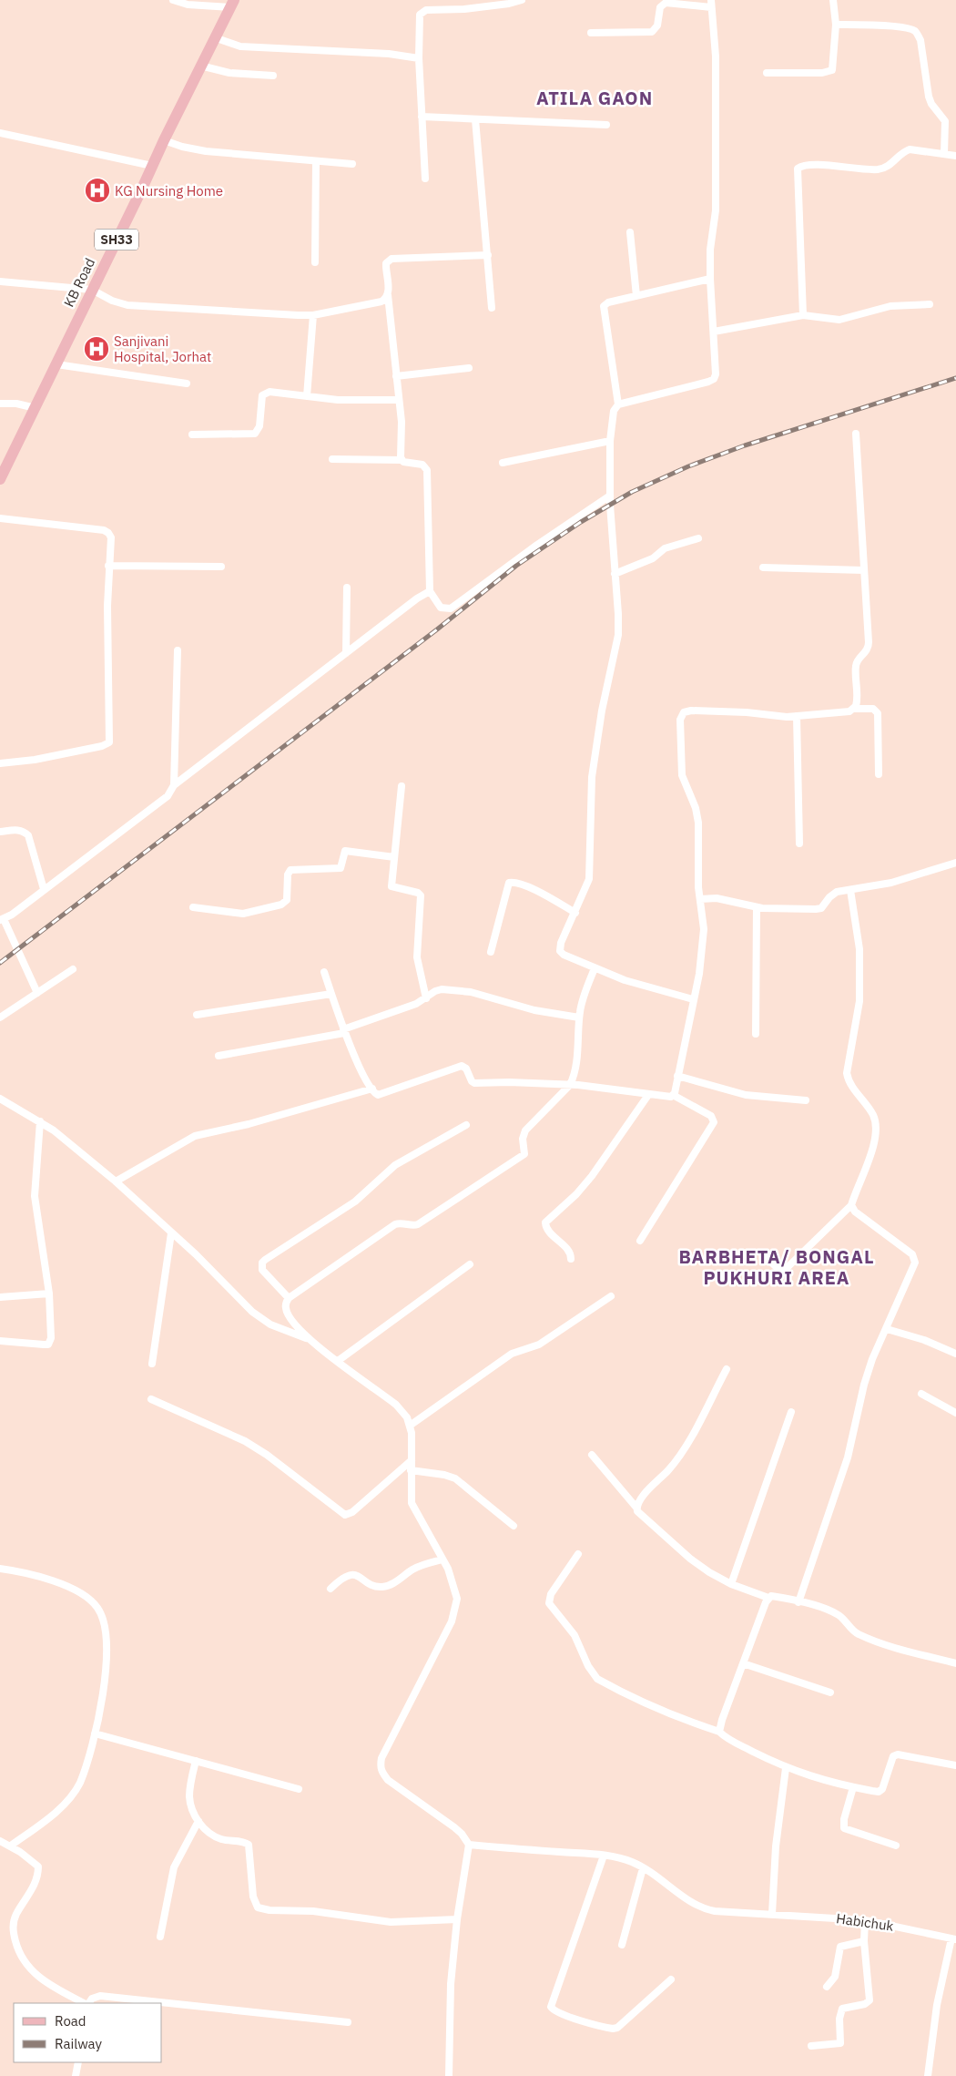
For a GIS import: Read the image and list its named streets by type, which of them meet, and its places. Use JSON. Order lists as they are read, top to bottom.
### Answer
{
  "streets": {
    "main road": ["SH33", "KB Road"],
    "street": ["Habichuk"]
  },
  "districts": ["ATILA GAON", "BARBHETA/ BONGAL PUKHURI AREA"],
  "places": {
    "hospital": ["KG Nursing Home", "Sanjivani Hospital, Jorhat"]
  },
  "legend": ["Road", "Railway"]
}
